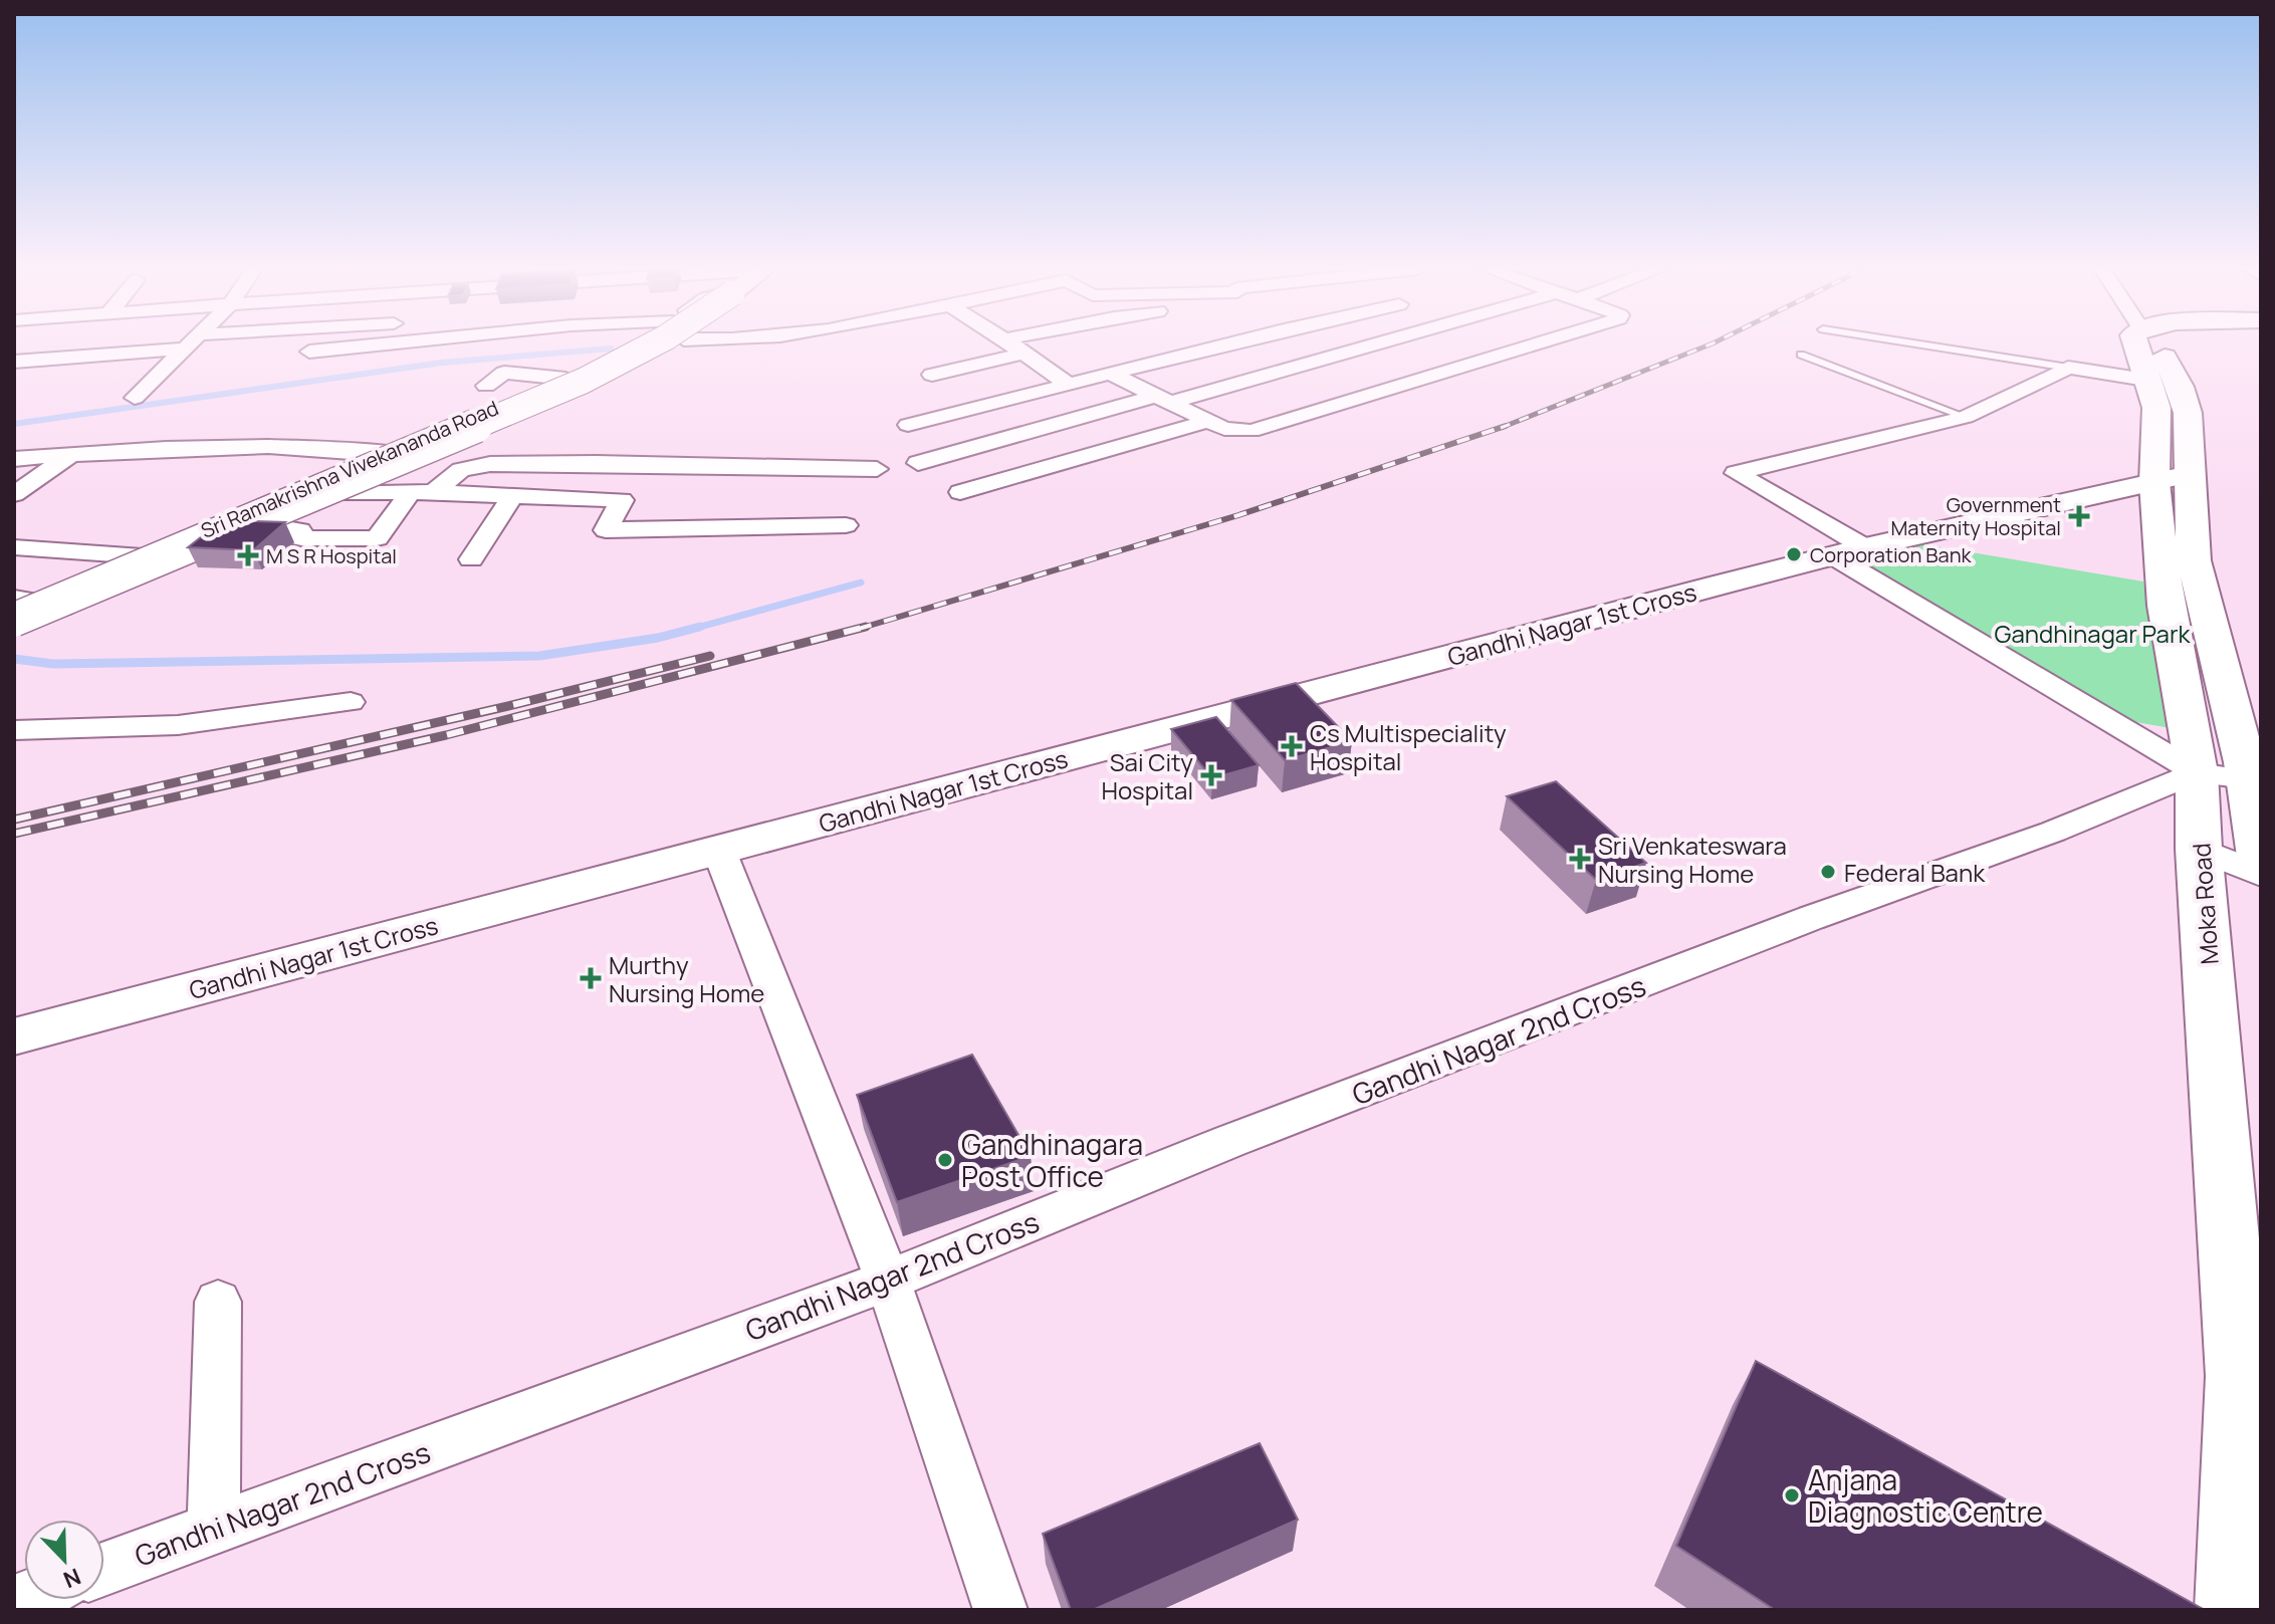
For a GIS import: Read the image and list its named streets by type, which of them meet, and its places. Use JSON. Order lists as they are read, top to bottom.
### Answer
{
  "streets": {
    "main road": ["Sri Ramakrishna Vivekananda Road", "Moka Road"],
    "street": ["Gandhi Nagar 1st Cross", "Gandhi Nagar 2nd Cross"]
  },
  "crossings": [
    ["Gandhi Nagar 1st Cross", "Moka Road"],
    ["Moka Road", "Gandhi Nagar 2nd Cross"]
  ],
  "parks": ["Gandhinagar Park"],
  "places": {
    "health": [
      "Government Maternity Hospital",
      "M S R Hospital",
      "Cs Multispeciality Hospital",
      "Sai City Hospital",
      "Sri Venkateswara Nursing Home",
      "Murthy Nursing Home"
    ],
    "other": [
      "Corporation Bank",
      "Federal Bank",
      "Gandhinagara Post Office",
      "Anjana Diagnostic Centre"
    ]
  },
  "north": "bottom right"
}
